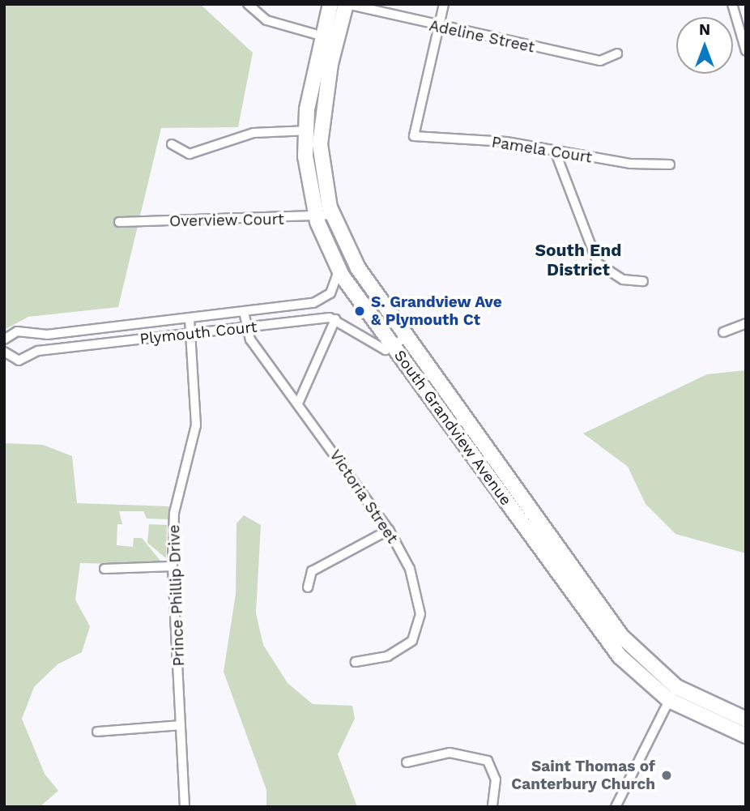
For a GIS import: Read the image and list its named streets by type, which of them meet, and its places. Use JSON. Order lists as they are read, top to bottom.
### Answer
{
  "streets": {
    "main road": ["South Grandview Avenue"],
    "street": [
      "Adeline Street",
      "Pamela Court",
      "Overview Court",
      "Plymouth Court",
      "Victoria Street",
      "Prince Phillip Drive"
    ]
  },
  "crossings": [
    ["Adeline Street", "Pamela Court"],
    ["Adeline Street", "South Grandview Avenue"],
    ["Overview Court", "South Grandview Avenue"],
    ["Plymouth Court", "South Grandview Avenue"],
    ["Plymouth Court", "Victoria Street"],
    ["Plymouth Court", "Prince Phillip Drive"]
  ],
  "districts": ["South End District"],
  "places": ["S. Grandview Ave & Plymouth Ct", "Saint Thomas of Canterbury Church"],
  "north": "top"
}
